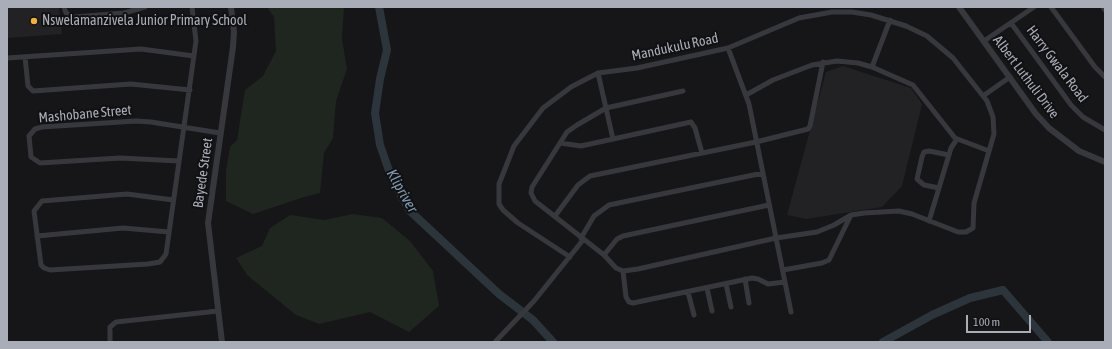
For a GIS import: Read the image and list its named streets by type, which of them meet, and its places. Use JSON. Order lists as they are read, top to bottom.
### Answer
{
  "streets": {
    "street": [
      "Mandukulu Road",
      "Harry Gwala Road",
      "Albert Luthuli Drive",
      "Mashobane Street",
      "Bayede Street"
    ]
  },
  "crossings": [
    ["Mashobane Street", "Bayede Street"]
  ],
  "water": ["Klipriver"],
  "places": ["Nswelamanzivela Junior Primary School"],
  "scale_bar": "100 m"
}
